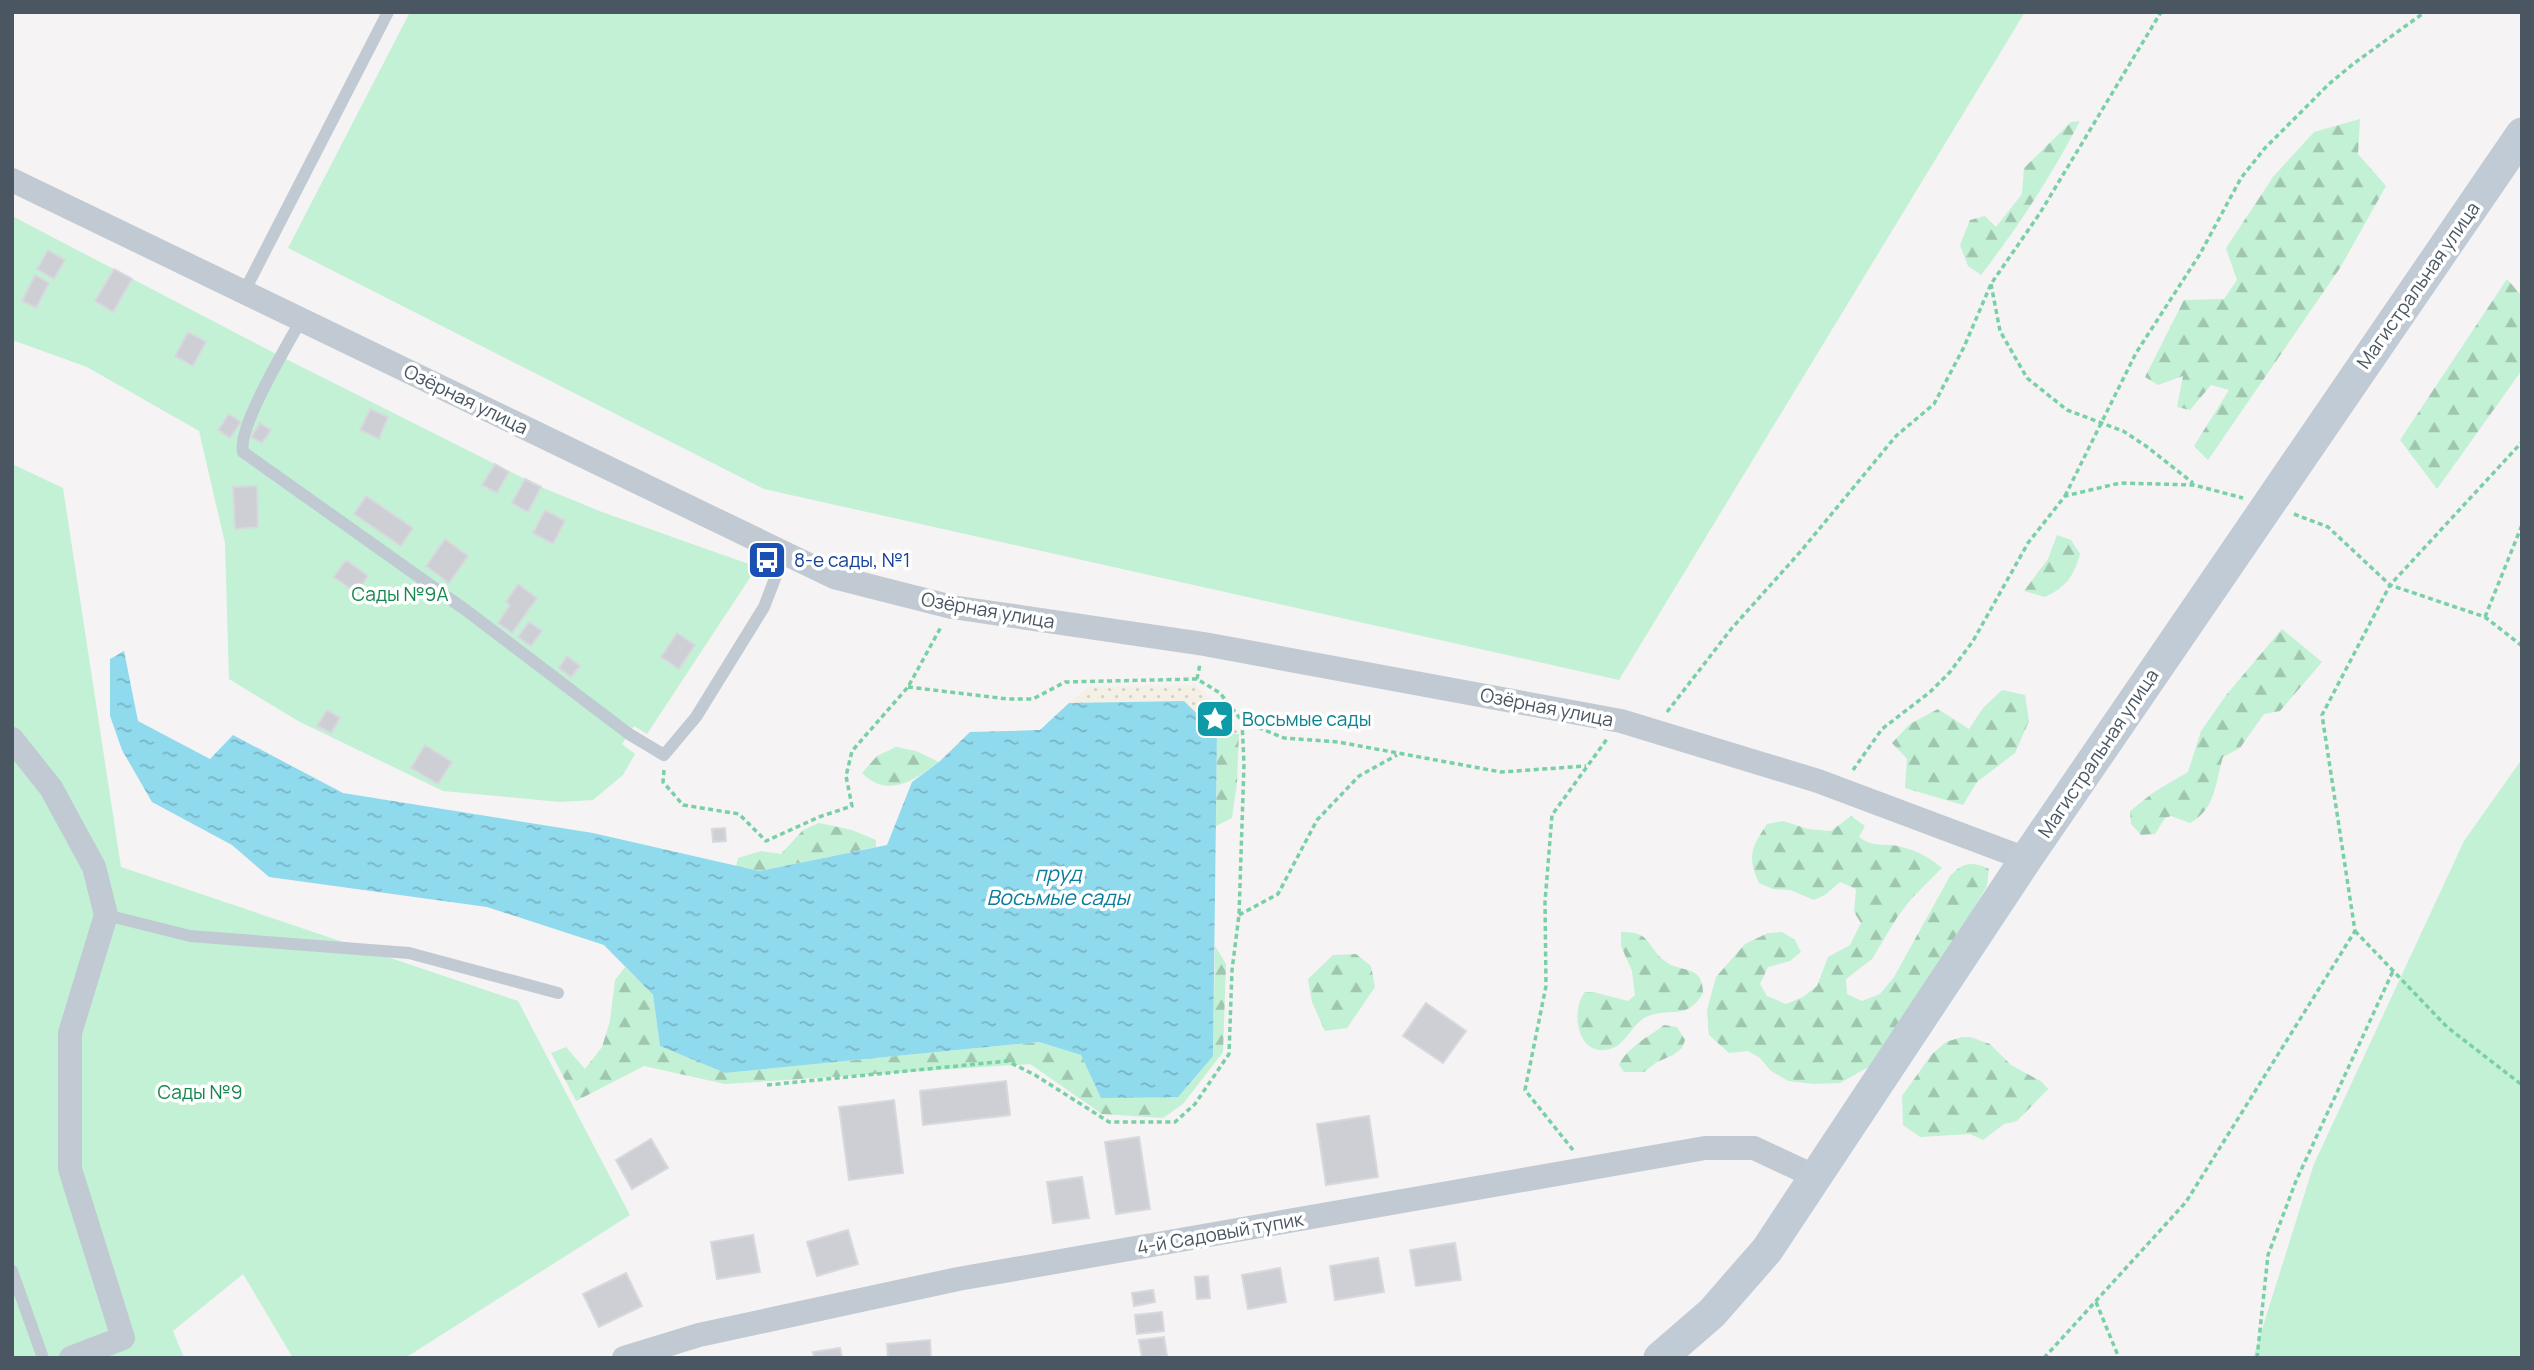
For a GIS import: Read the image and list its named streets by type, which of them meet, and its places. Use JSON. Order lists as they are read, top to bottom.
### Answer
{
  "streets": {
    "street": ["Магистральная улица", "Озёрная улица", "4-й Садовый тупик"]
  },
  "crossings": [
    ["Магистральная улица", "Озёрная улица"],
    ["Магистральная улица", "4-й Садовый тупик"]
  ],
  "water": ["пруд Восьмые сады"],
  "parks": ["Сады №9А", "Сады №9"],
  "places": {
    "bus stop": ["8-е сады, №1"],
    "place": ["Восьмые сады"]
  }
}
